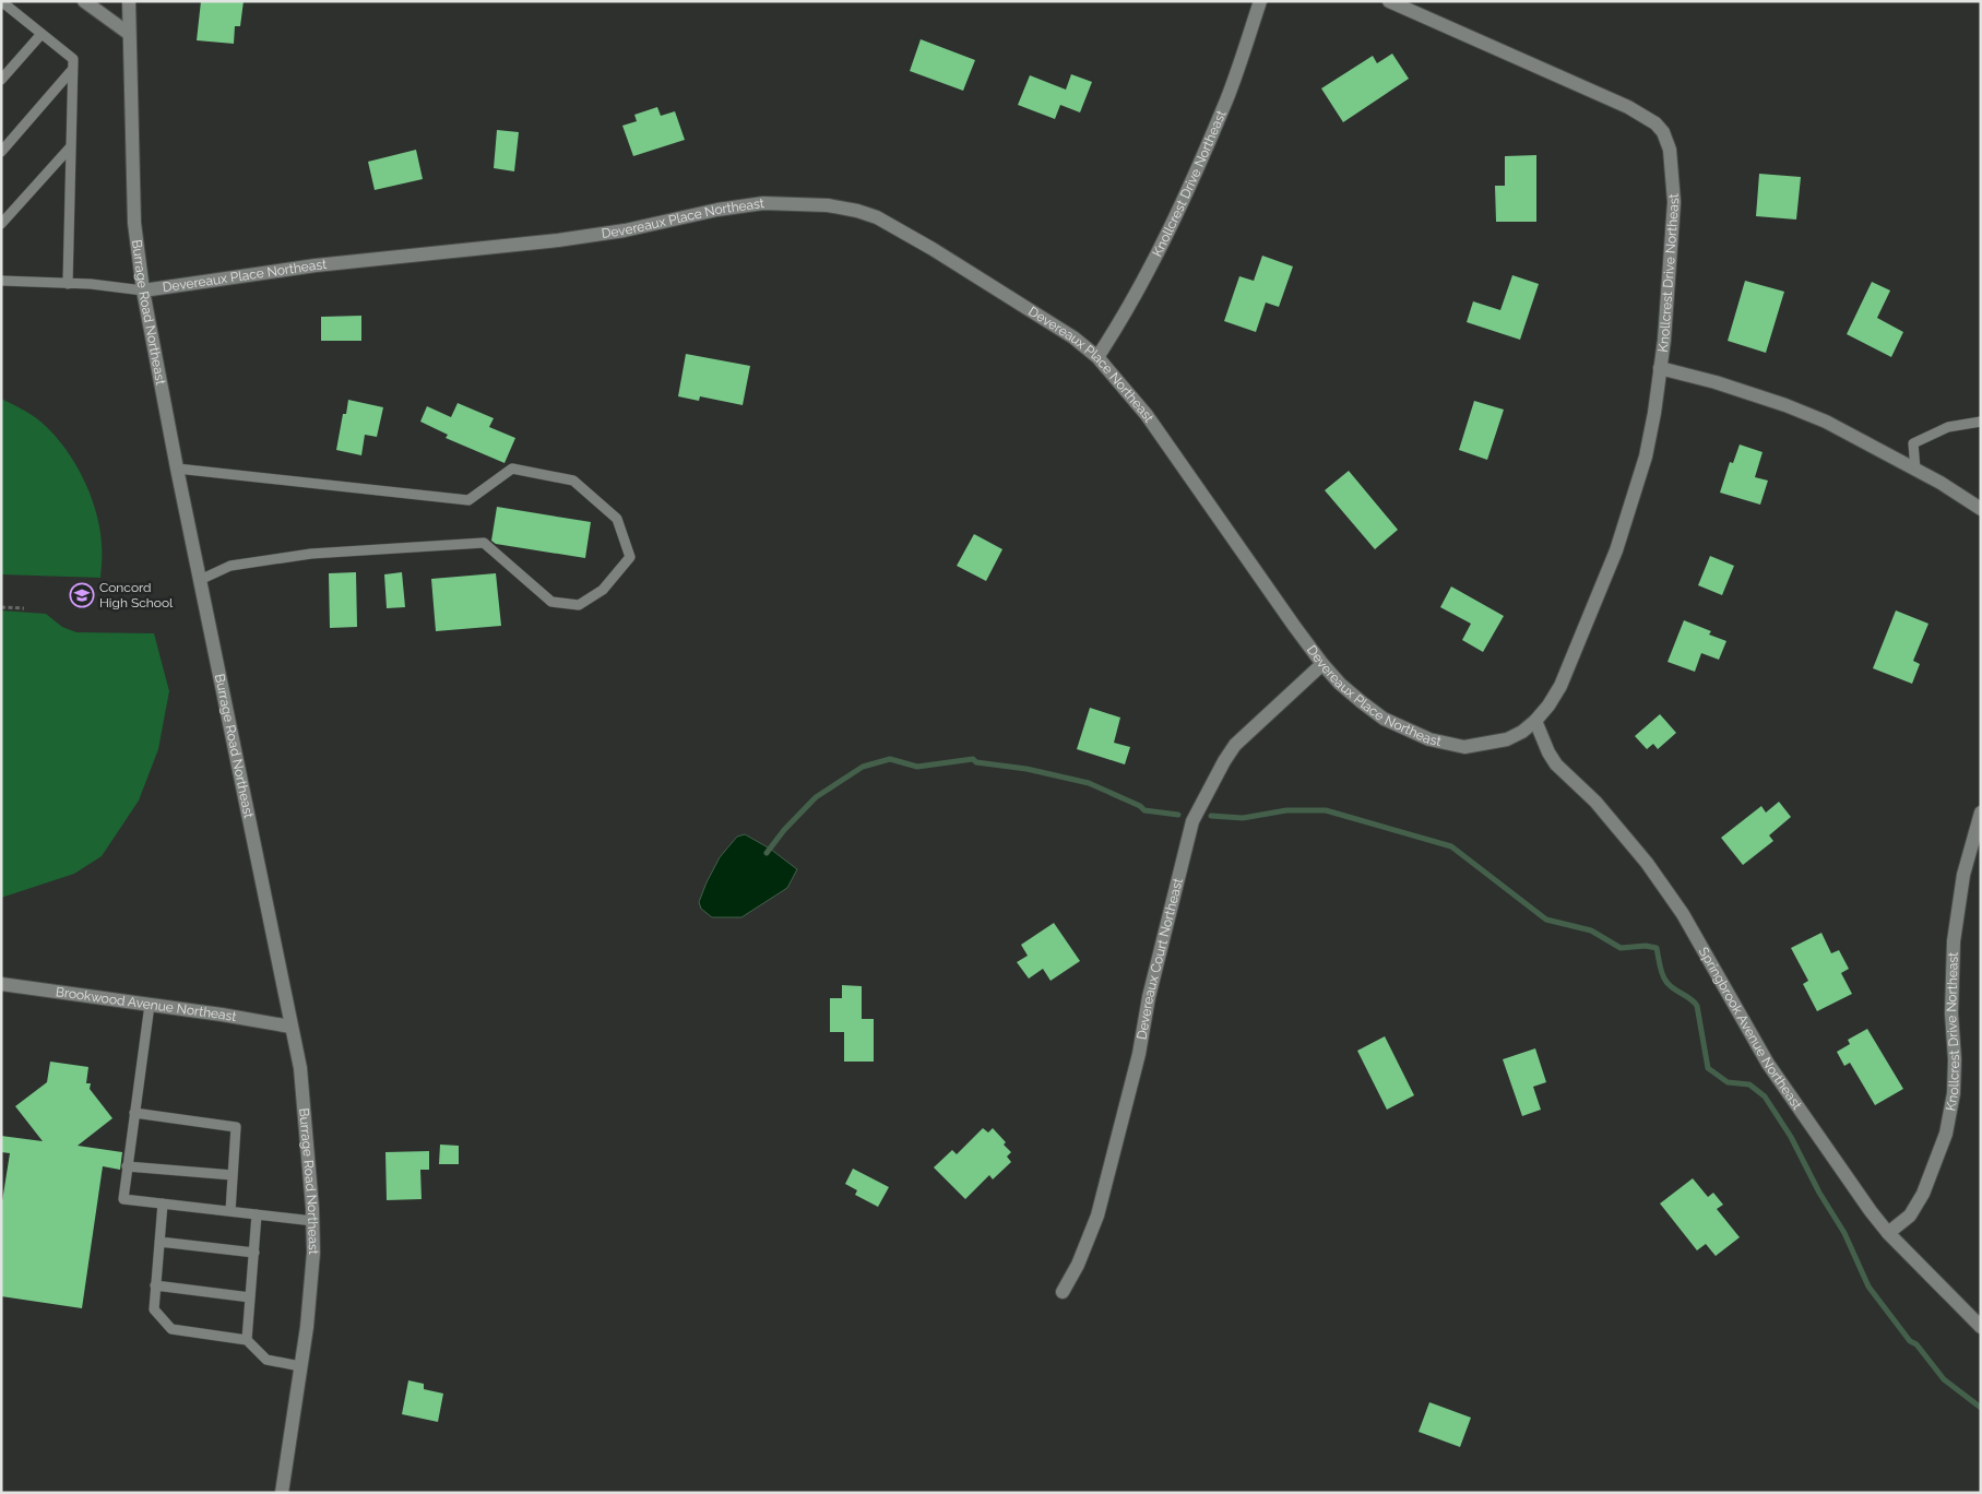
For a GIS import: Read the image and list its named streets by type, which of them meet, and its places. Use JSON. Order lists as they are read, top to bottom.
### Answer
{
  "streets": {
    "street": [
      "Knollcrest Drive Northeast",
      "Devereaux Place Northeast",
      "Burrage Road Northeast",
      "Devereaux Court Northeast",
      "Brookwood Avenue Northeast",
      "Springbrook Avenue Northeast"
    ]
  },
  "crossings": [
    ["Knollcrest Drive Northeast", "Devereaux Place Northeast"],
    ["Knollcrest Drive Northeast", "Springbrook Avenue Northeast"],
    ["Devereaux Place Northeast", "Burrage Road Northeast"],
    ["Devereaux Place Northeast", "Devereaux Court Northeast"],
    ["Devereaux Place Northeast", "Springbrook Avenue Northeast"],
    ["Burrage Road Northeast", "Brookwood Avenue Northeast"]
  ],
  "places": {
    "school or university": ["Concord High School"]
  }
}
